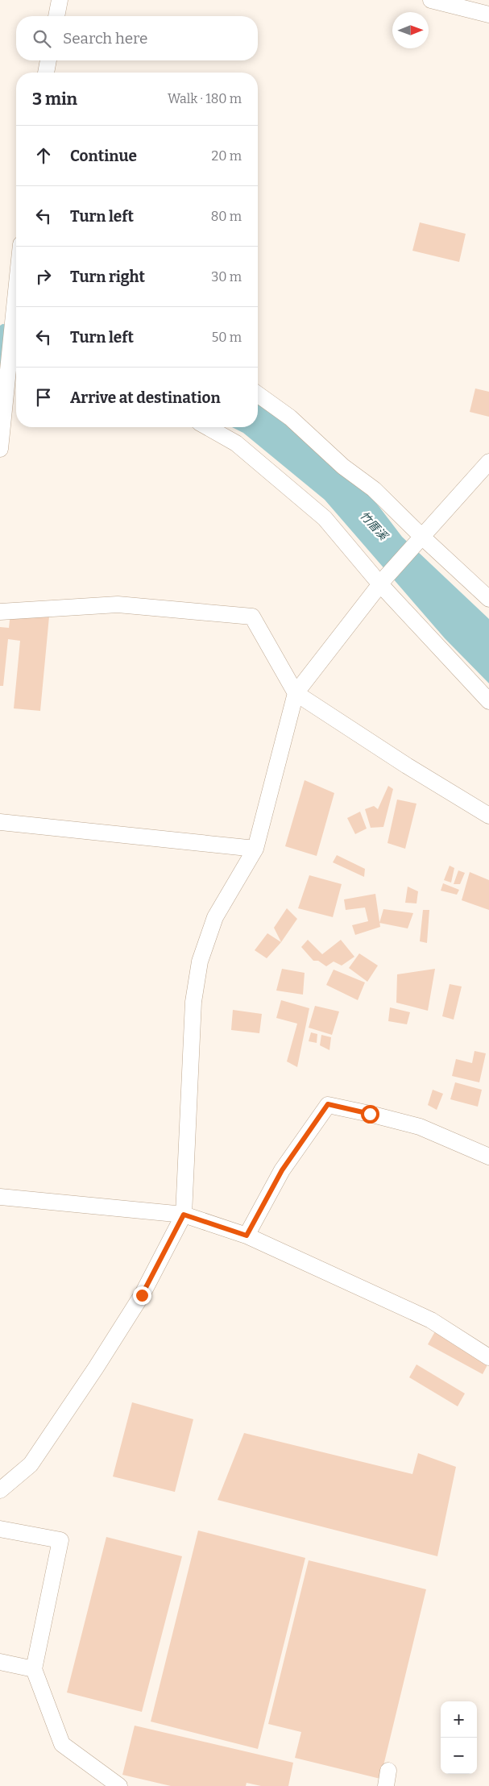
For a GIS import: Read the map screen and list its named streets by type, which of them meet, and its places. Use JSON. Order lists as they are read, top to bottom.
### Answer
{
  "water": ["竹厝溪"],
  "north": "right",
  "page": {
    "search": "Search here",
    "heading": ["3 min", "Walk · 180 m"],
    "list": [
      ["Continue", "20 m"],
      ["Turn left", "80 m"],
      ["Turn right", "30 m"],
      ["Turn left", "50 m"],
      "Arrive at destination"
    ],
    "map_buttons": ["+", "−"]
  }
}
